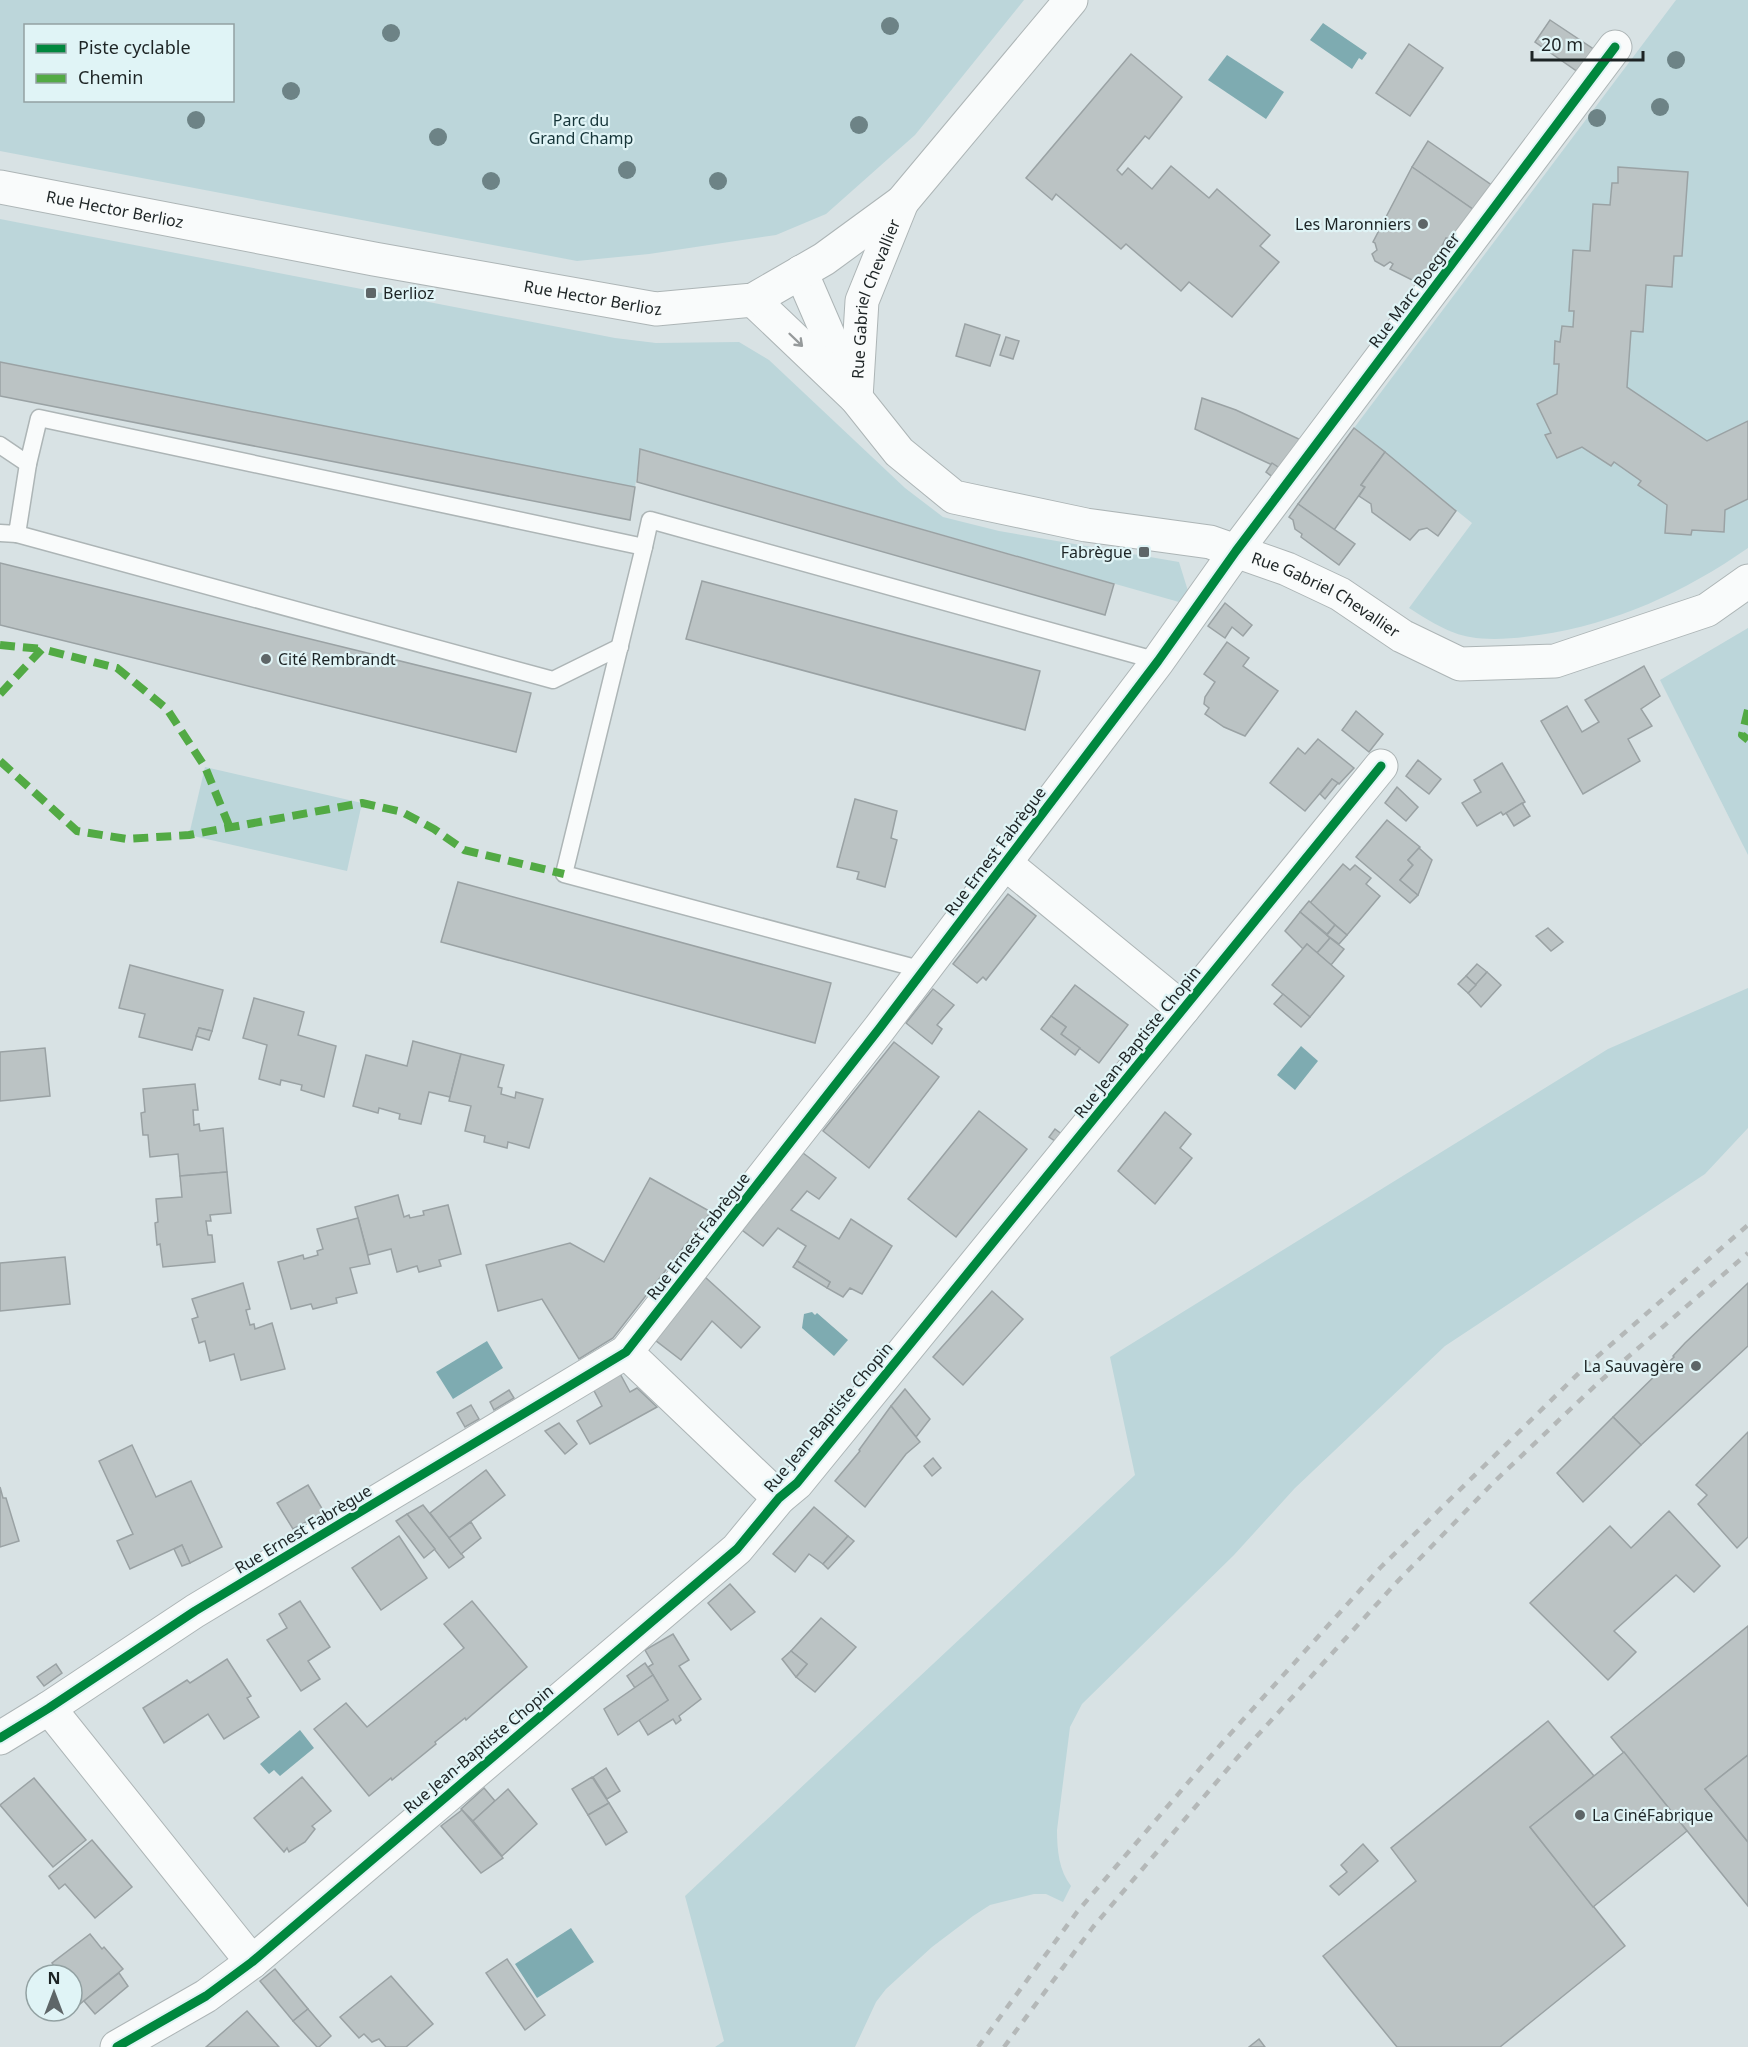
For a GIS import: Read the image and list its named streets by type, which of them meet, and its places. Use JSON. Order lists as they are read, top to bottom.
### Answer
{
  "streets": {
    "street": [
      "Rue Hector Berlioz",
      "Rue Marc Boegner",
      "Rue Gabriel Chevallier",
      "Rue Ernest Fabrègue",
      "Rue Jean-Baptiste Chopin"
    ]
  },
  "crossings": [
    ["Rue Hector Berlioz", "Rue Gabriel Chevallier"],
    ["Rue Marc Boegner", "Rue Gabriel Chevallier"],
    ["Rue Marc Boegner", "Rue Ernest Fabrègue"],
    ["Rue Gabriel Chevallier", "Rue Ernest Fabrègue"],
    ["Rue Ernest Fabrègue", "Rue Jean-Baptiste Chopin"]
  ],
  "parks": ["Parc du Grand Champ"],
  "places": {
    "other": [
      "Les Maronniers",
      "Cité Rembrandt",
      "La Sauvagère",
      "La CinéFabrique"
    ],
    "transit": ["Berlioz", "Fabrègue"]
  },
  "legend": ["Piste cyclable", "Chemin"],
  "scale_bar": "20 m",
  "north": "top"
}
